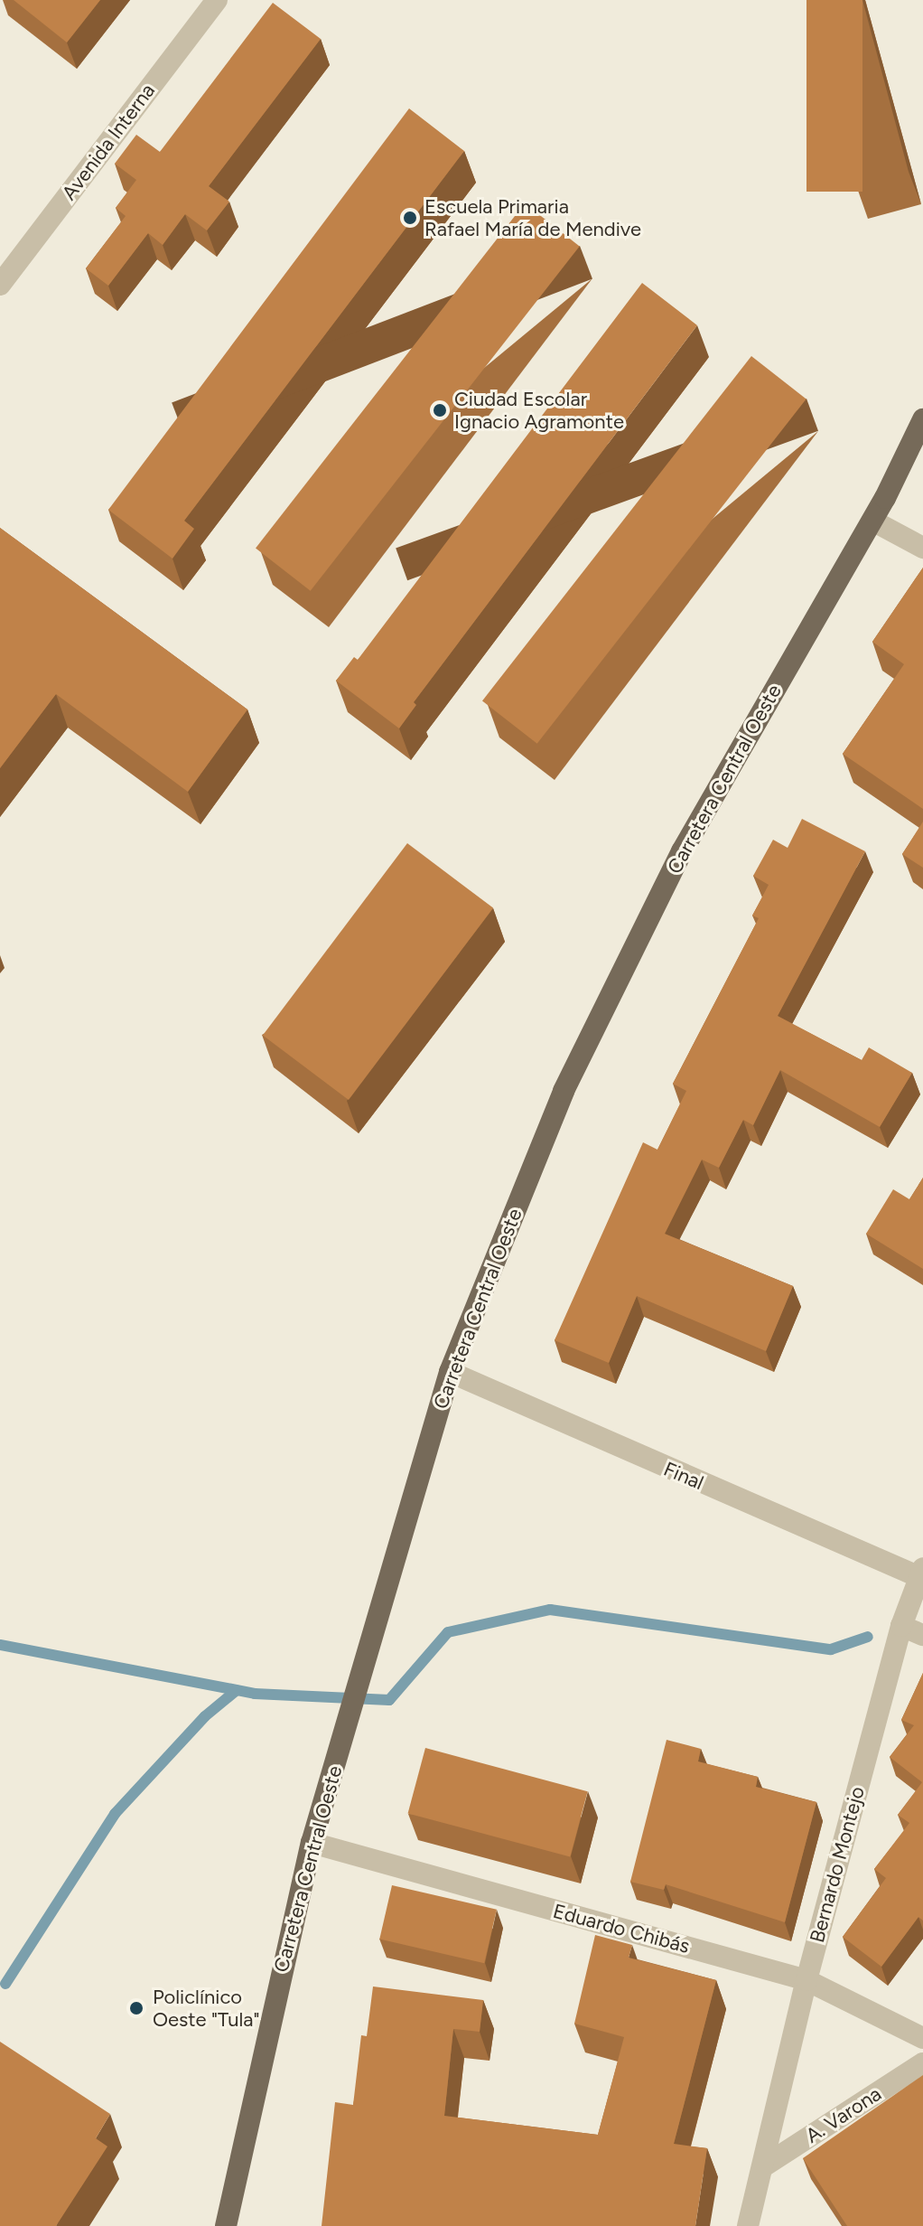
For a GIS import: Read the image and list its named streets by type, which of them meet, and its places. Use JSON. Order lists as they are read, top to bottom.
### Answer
{
  "streets": {
    "main road": ["Carretera Central Oeste"],
    "street": [
      "Avenida Interna",
      "Final",
      "Bernardo Montejo",
      "Eduardo Chibás",
      "A. Varona"
    ]
  },
  "crossings": [
    ["Carretera Central Oeste", "Final"],
    ["Carretera Central Oeste", "Eduardo Chibás"],
    ["Final", "Bernardo Montejo"],
    ["Bernardo Montejo", "Eduardo Chibás"],
    ["Bernardo Montejo", "A. Varona"]
  ],
  "places": ["Escuela Primaria Rafael María de Mendive", "Ciudad Escolar Ignacio Agramonte", "Policlínico Oeste \"Tula\""]
}
